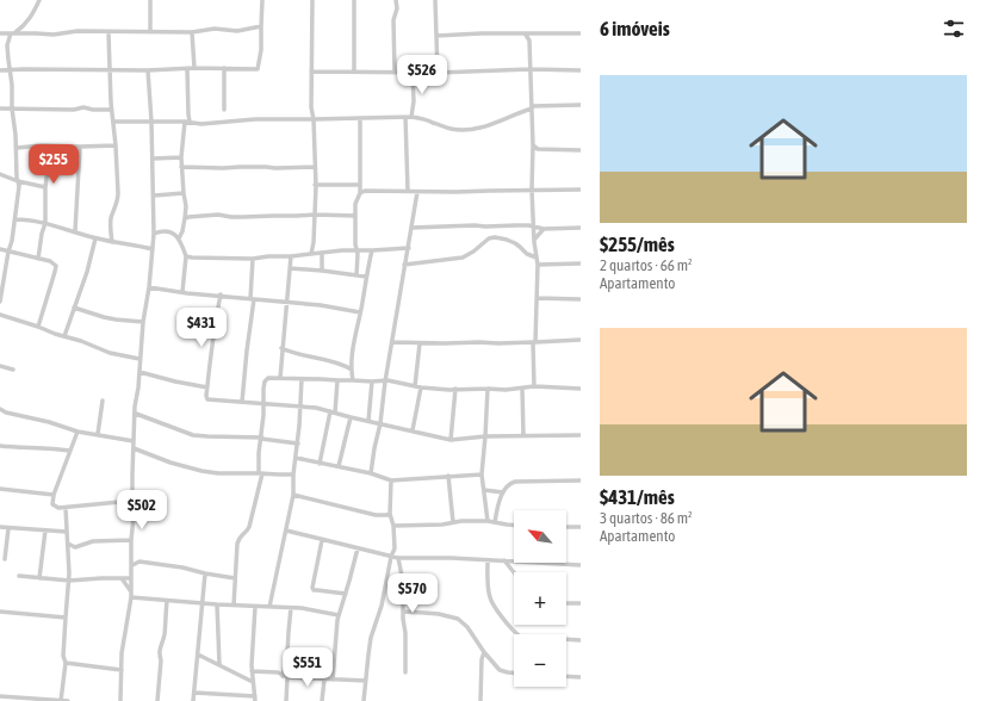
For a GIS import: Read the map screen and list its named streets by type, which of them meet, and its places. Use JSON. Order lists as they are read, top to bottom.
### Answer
{
  "north": "top left",
  "page": {
    "heading": "6 imóveis",
    "price": [
      "$526",
      "$255",
      "$431",
      "$502",
      "$570",
      "$551"
    ],
    "list": [
      {
        "name": "$255/mês",
        "note": "2 quartos · 66 m² · Apartamento"
      },
      {
        "name": "$431/mês",
        "note": "3 quartos · 86 m² · Apartamento"
      }
    ],
    "map_buttons": ["+", "−"]
  }
}
